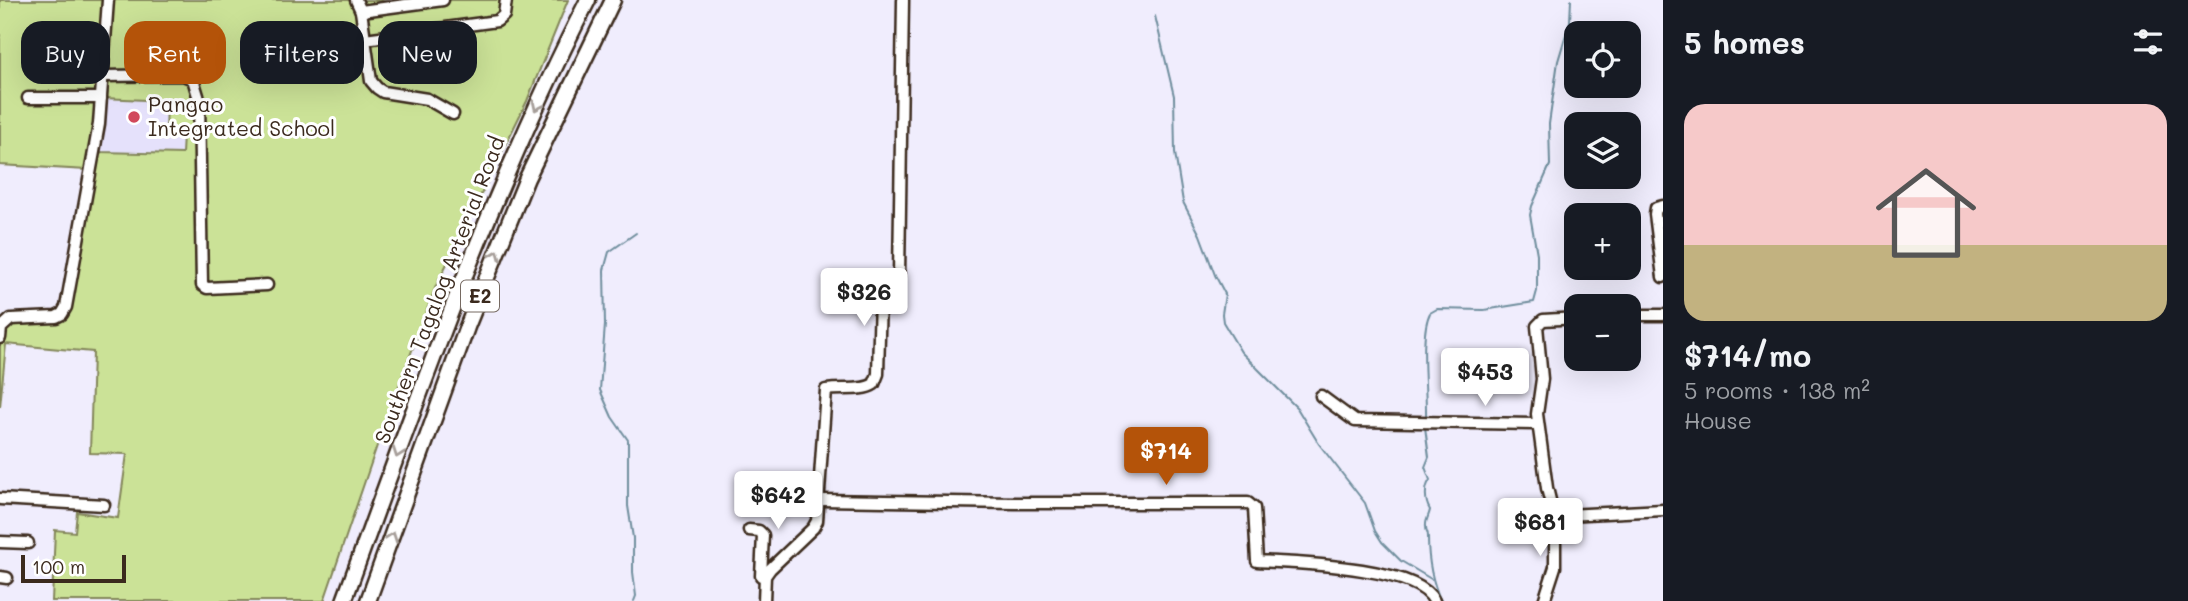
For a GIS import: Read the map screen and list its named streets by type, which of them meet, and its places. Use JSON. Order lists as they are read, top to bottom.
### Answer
{
  "streets": {
    "highway": ["Southern Tagalog Arterial Road", "E2"]
  },
  "places": ["Pangao Integrated School"],
  "scale_bar": "100 m",
  "page": {
    "heading": "5 homes",
    "map_buttons": ["+", "−"],
    "chip": [
      "Buy",
      "Rent",
      "Filters",
      "New"
    ],
    "list": [
      {
        "name": "$714/mo",
        "note": "5 rooms · 138 m² · House"
      }
    ],
    "price": [
      "$326",
      "$453",
      "$714",
      "$642",
      "$681"
    ],
    "scale": "100 m"
  }
}
